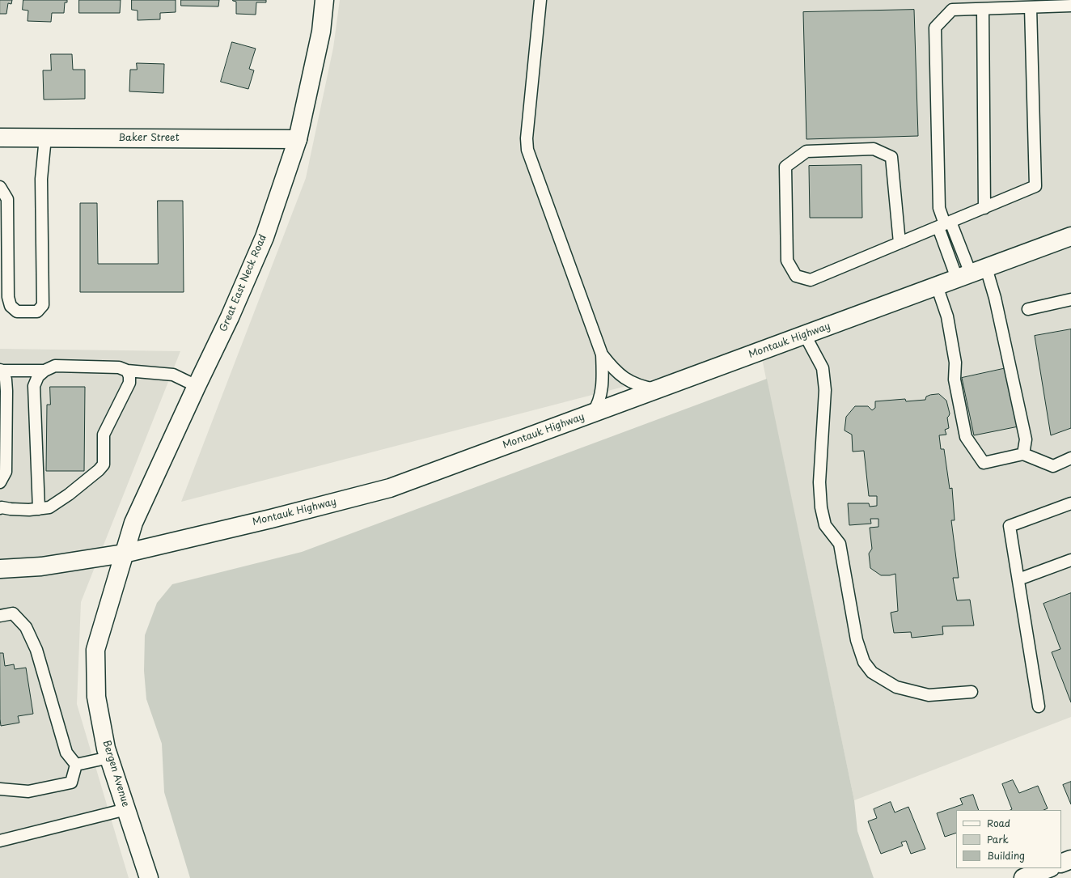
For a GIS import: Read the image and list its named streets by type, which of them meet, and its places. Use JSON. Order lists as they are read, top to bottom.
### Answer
{
  "streets": {
    "main road": [
      "Baker Street",
      "Great East Neck Road",
      "Montauk Highway",
      "Bergen Avenue"
    ]
  },
  "crossings": [
    ["Baker Street", "Great East Neck Road"],
    ["Great East Neck Road", "Montauk Highway"],
    ["Great East Neck Road", "Bergen Avenue"],
    ["Montauk Highway", "Bergen Avenue"]
  ],
  "legend": ["Road", "Park", "Building"]
}
